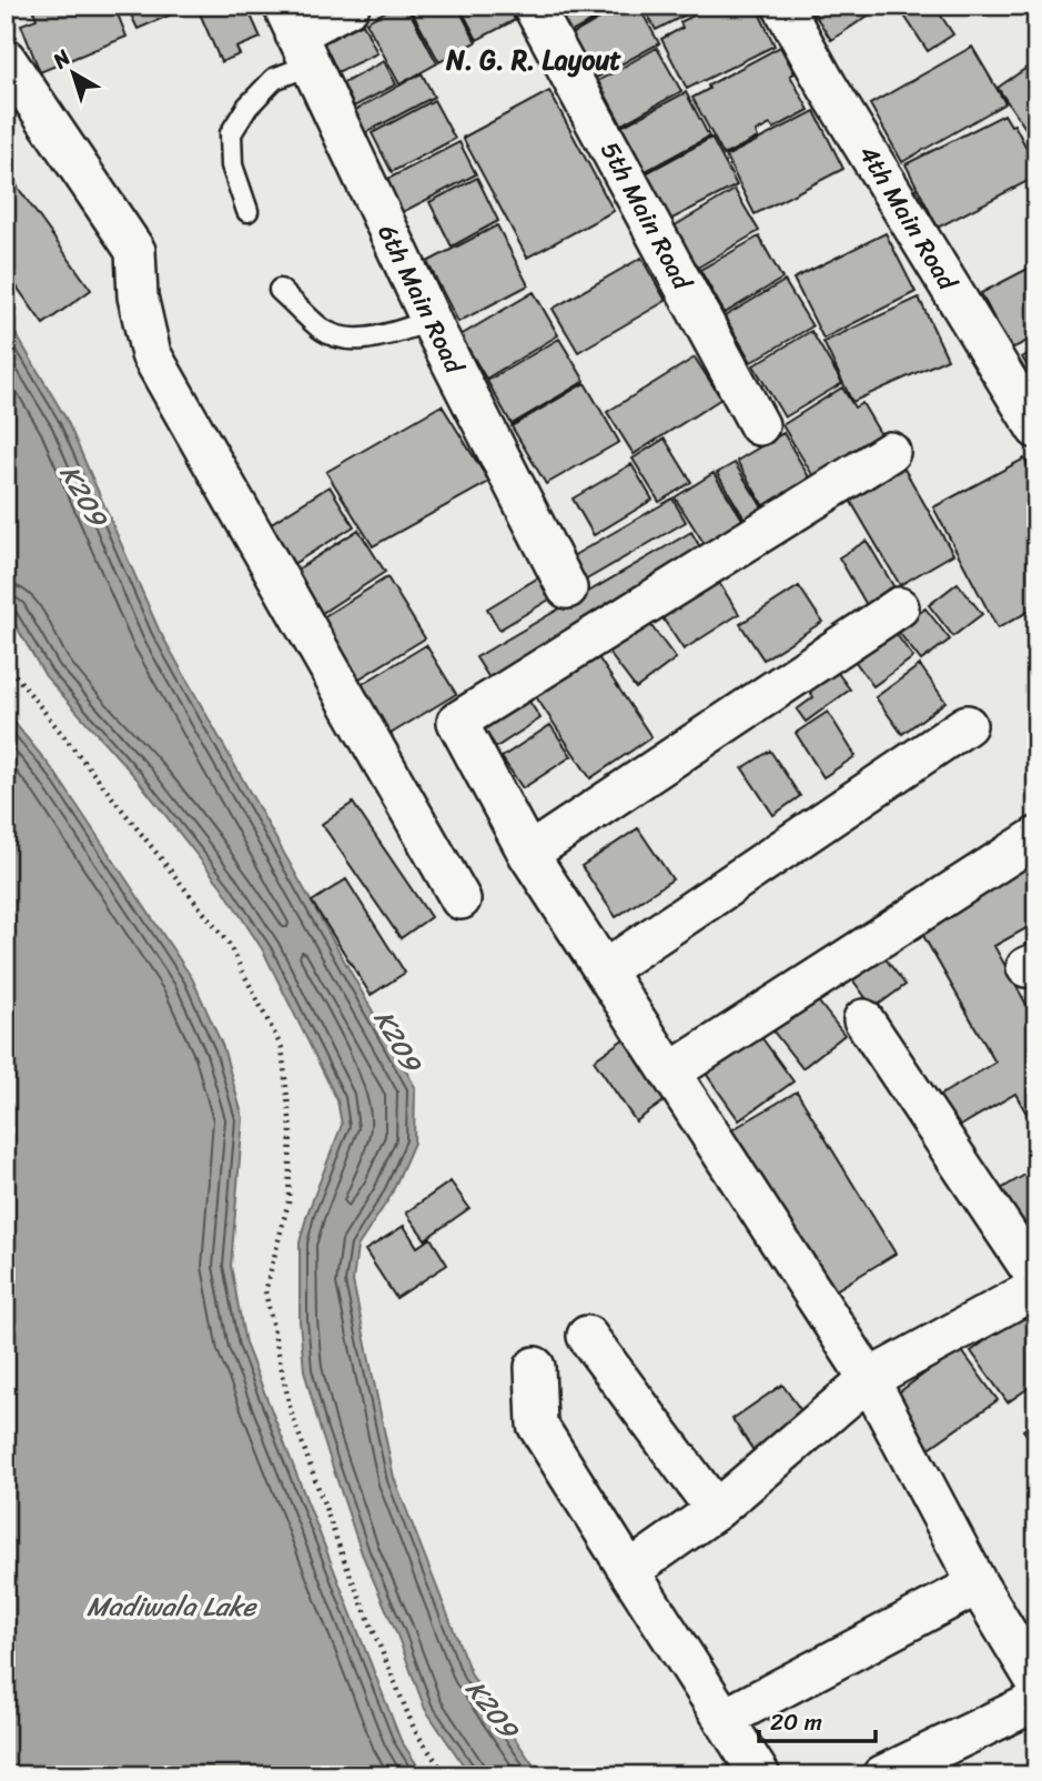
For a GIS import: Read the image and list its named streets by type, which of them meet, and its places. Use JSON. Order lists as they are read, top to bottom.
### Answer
{
  "streets": {
    "street": ["5th Main Road", "4th Main Road", "6th Main Road"]
  },
  "districts": ["N. G. R. Layout"],
  "water": ["K209", "Madiwala Lake"],
  "scale_bar": "20 m",
  "north": "top left"
}
